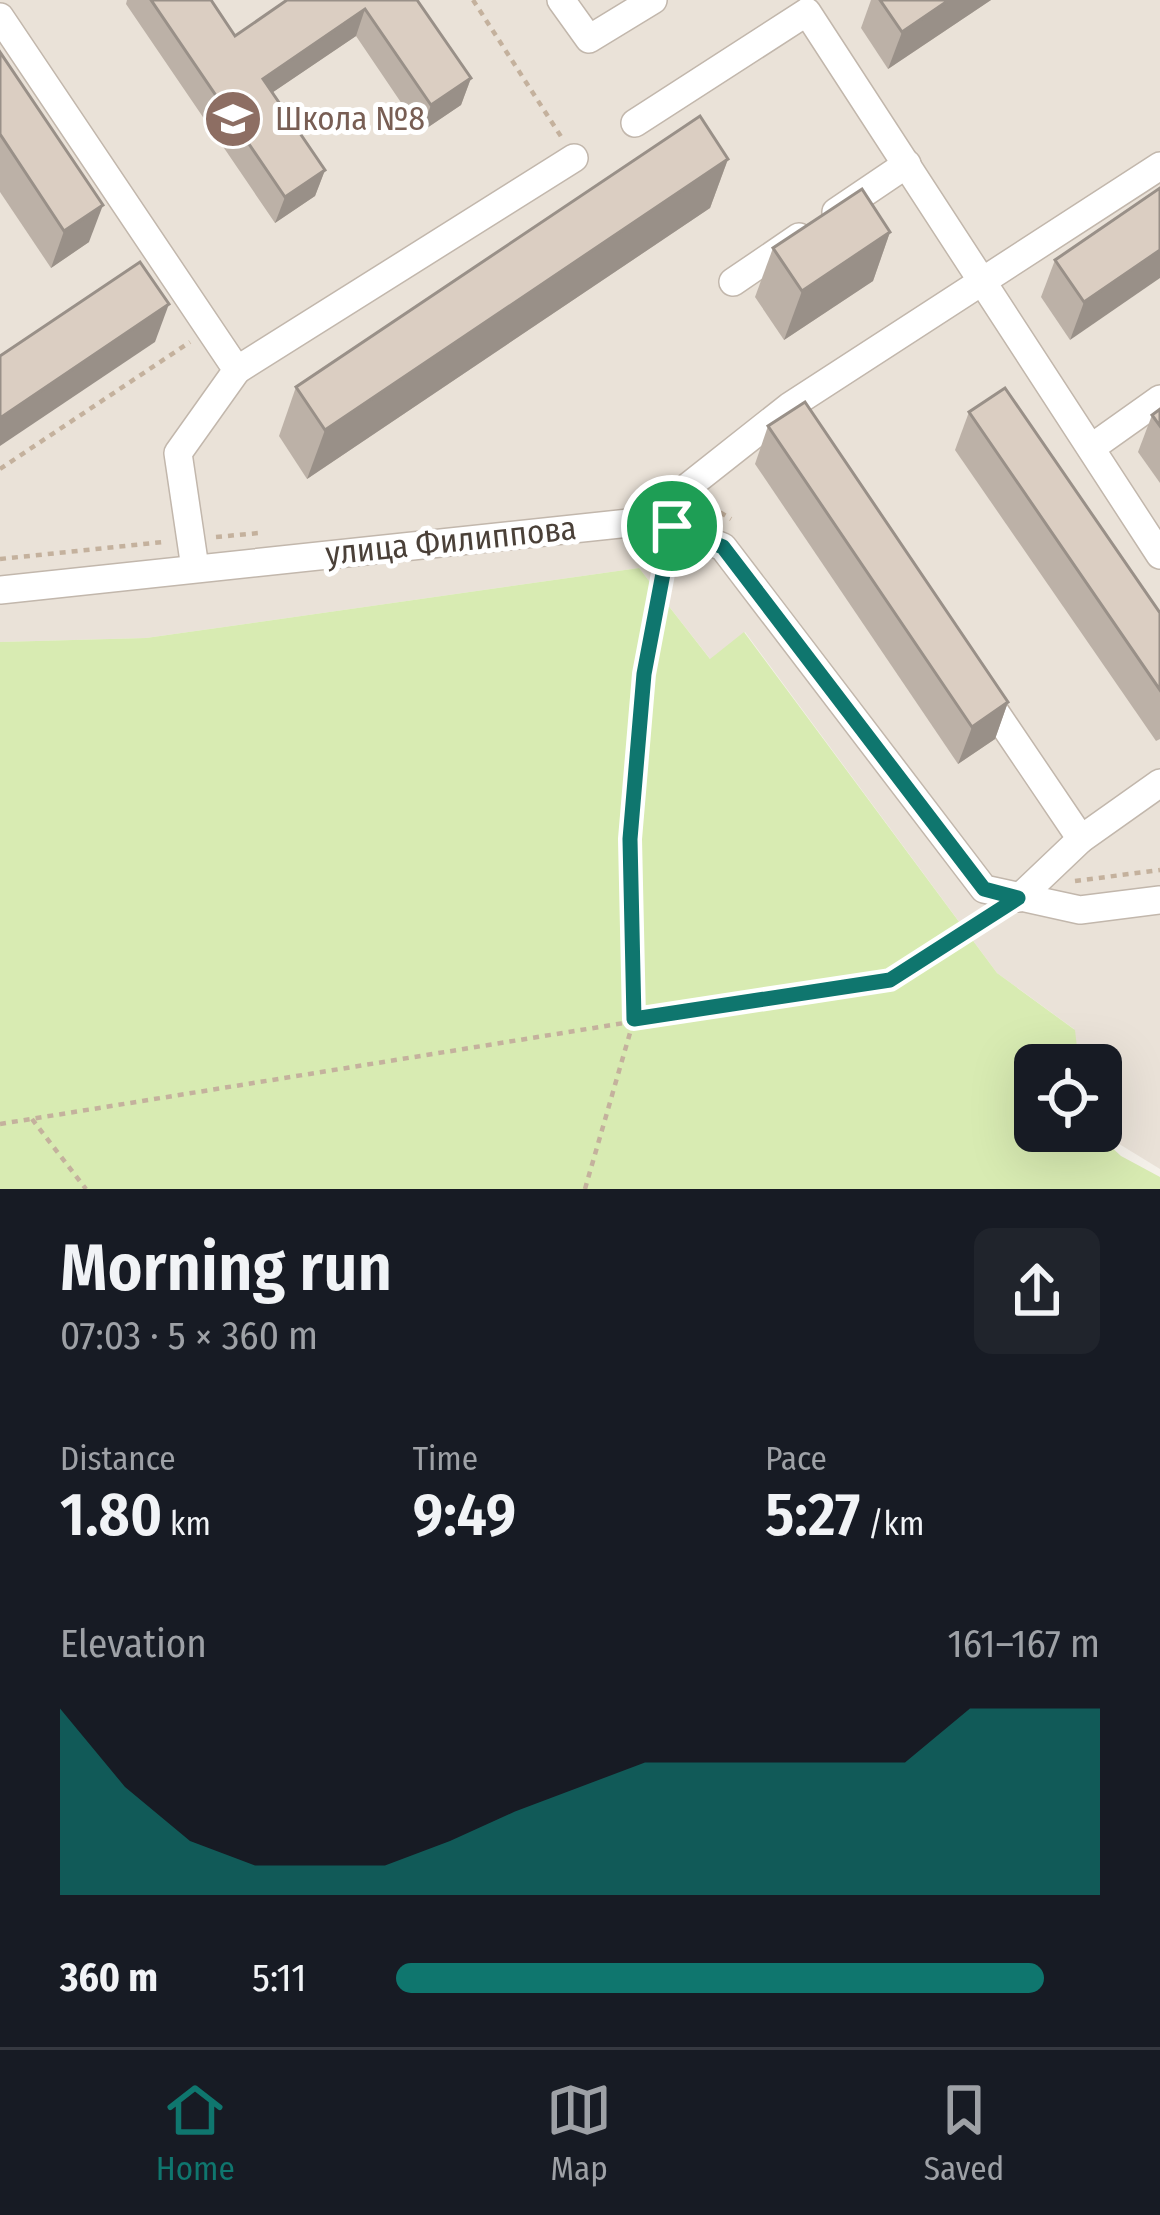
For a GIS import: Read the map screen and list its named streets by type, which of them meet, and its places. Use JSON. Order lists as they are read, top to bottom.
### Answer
{
  "streets": {
    "street": ["улица Филиппова"]
  },
  "places": {
    "school or university": ["Школа №8"]
  },
  "page": {
    "heading": ["Morning run", "07:03 · 5 × 360 m"],
    "stats": [
      ["Distance", "1.80 km"],
      ["Time", "9:49"],
      ["Pace", "5:27 /km"]
    ],
    "chart": ["Elevation", "161–167 m"],
    "list": [
      {
        "name": "360 m",
        "note": "5:11"
      }
    ],
    "tabs": ["Home", "Map", "Saved"]
  }
}
